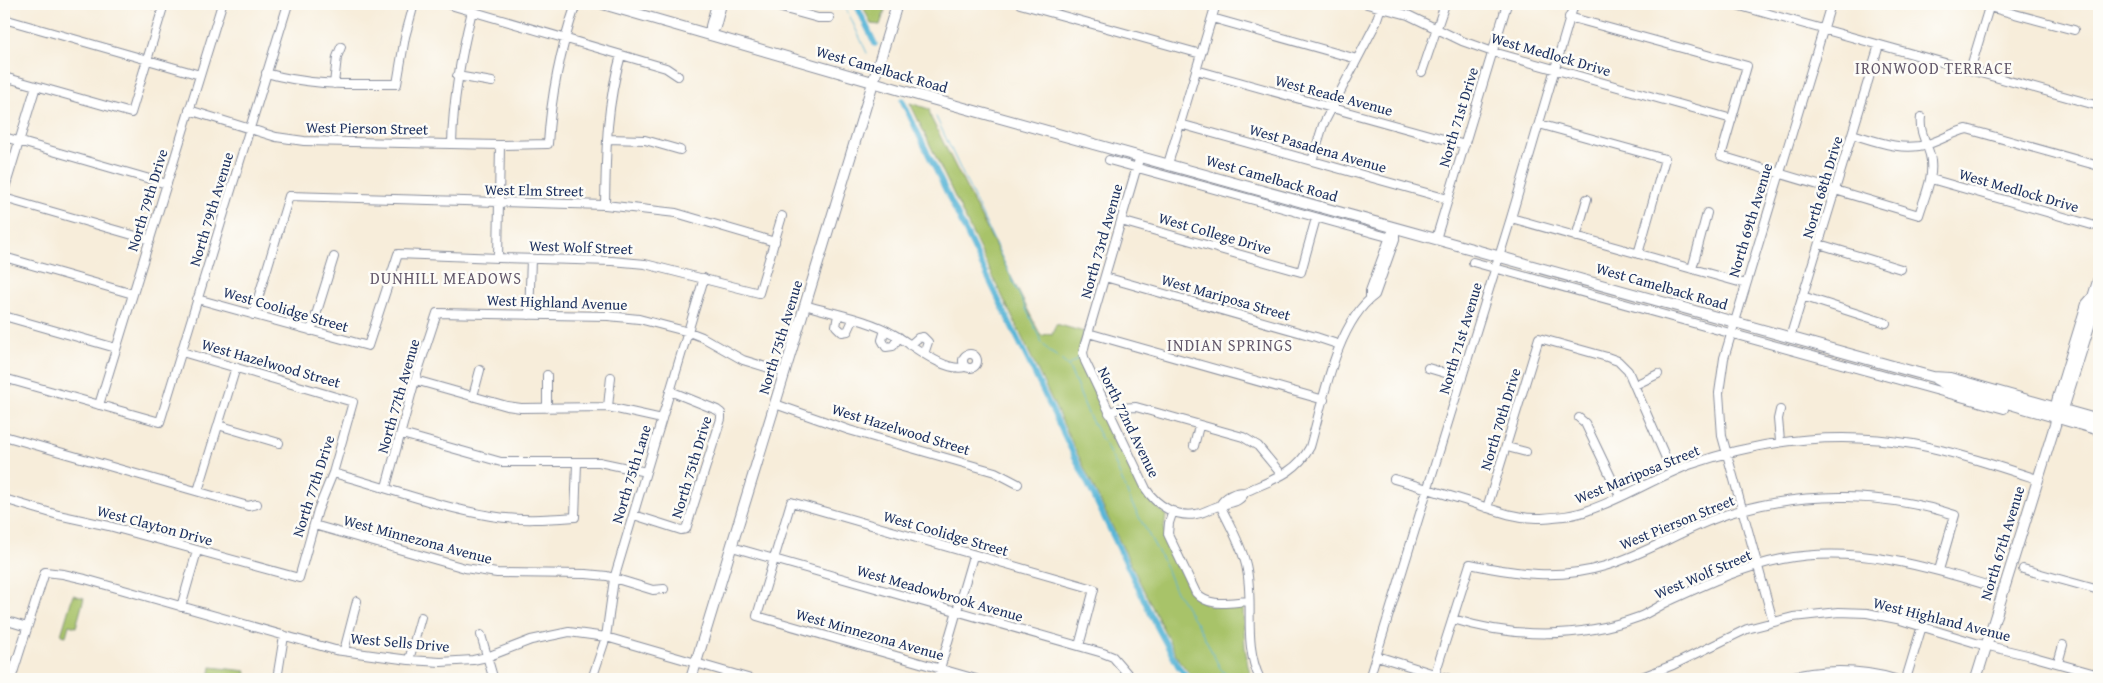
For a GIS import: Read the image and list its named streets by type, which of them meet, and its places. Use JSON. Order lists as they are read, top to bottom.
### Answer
{
  "streets": {
    "main road": ["West Camelback Road", "North 75th Avenue", "North 67th Avenue"],
    "street": [
      "West Medlock Drive",
      "West Reade Avenue",
      "North 71st Drive",
      "West Pierson Street",
      "West Pasadena Avenue",
      "North 68th Drive",
      "West Elm Street",
      "North 79th Drive",
      "North 79th Avenue",
      "North 69th Avenue",
      "West College Drive",
      "North 73rd Avenue",
      "West Wolf Street",
      "West Mariposa Street",
      "West Highland Avenue",
      "West Coolidge Street",
      "North 71st Avenue",
      "West Hazelwood Street",
      "North 77th Avenue",
      "North 70th Drive",
      "North 72nd Avenue",
      "North 75th Drive",
      "North 75th Lane",
      "North 77th Drive",
      "West Clayton Drive",
      "West Minnezona Avenue",
      "West Meadowbrook Avenue",
      "West Sells Drive"
    ]
  },
  "crossings": [
    ["West Medlock Drive", "North 71st Drive"],
    ["West Medlock Drive", "North 71st Avenue"],
    ["West Camelback Road", "North 71st Drive"],
    ["West Camelback Road", "North 68th Drive"],
    ["West Camelback Road", "North 69th Avenue"],
    ["West Camelback Road", "West College Drive"],
    ["West Camelback Road", "North 73rd Avenue"],
    ["West Camelback Road", "North 75th Avenue"],
    ["West Camelback Road", "North 71st Avenue"],
    ["West Camelback Road", "North 67th Avenue"],
    ["West Reade Avenue", "North 71st Drive"],
    ["North 71st Drive", "West Pasadena Avenue"],
    ["West Pierson Street", "North 79th Drive"],
    ["West Pierson Street", "North 79th Avenue"],
    ["West Pierson Street", "North 69th Avenue"],
    ["West Pierson Street", "West Wolf Street"],
    ["West Elm Street", "West Wolf Street"],
    ["West Elm Street", "West Coolidge Street"],
    ["North 79th Drive", "North 79th Avenue"],
    ["North 79th Avenue", "West Coolidge Street"],
    ["North 79th Avenue", "West Hazelwood Street"],
    ["North 69th Avenue", "West Wolf Street"],
    ["North 69th Avenue", "West Mariposa Street"],
    ["North 69th Avenue", "West Highland Avenue"],
    ["West College Drive", "North 73rd Avenue"],
    ["North 73rd Avenue", "West Mariposa Street"],
    ["North 73rd Avenue", "North 72nd Avenue"],
    ["West Wolf Street", "West Coolidge Street"],
    ["West Wolf Street", "North 75th Lane"],
    ["West Mariposa Street", "North 71st Avenue"],
    ["West Mariposa Street", "North 70th Drive"],
    ["West Mariposa Street", "North 67th Avenue"],
    ["West Highland Avenue", "North 75th Avenue"],
    ["West Highland Avenue", "North 77th Avenue"],
    ["West Highland Avenue", "North 75th Lane"],
    ["West Highland Avenue", "North 67th Avenue"],
    ["West Coolidge Street", "West Minnezona Avenue"],
    ["West Coolidge Street", "West Meadowbrook Avenue"],
    ["North 75th Avenue", "West Hazelwood Street"],
    ["North 75th Avenue", "West Meadowbrook Avenue"],
    ["North 75th Avenue", "West Sells Drive"],
    ["West Hazelwood Street", "North 77th Drive"],
    ["North 75th Drive", "North 75th Lane"],
    ["North 75th Lane", "West Minnezona Avenue"],
    ["North 75th Lane", "West Sells Drive"],
    ["North 77th Drive", "West Clayton Drive"],
    ["North 77th Drive", "West Minnezona Avenue"],
    ["West Minnezona Avenue", "West Meadowbrook Avenue"]
  ],
  "districts": ["IRONWOOD TERRACE", "DUNHILL MEADOWS", "INDIAN SPRINGS"]
}
